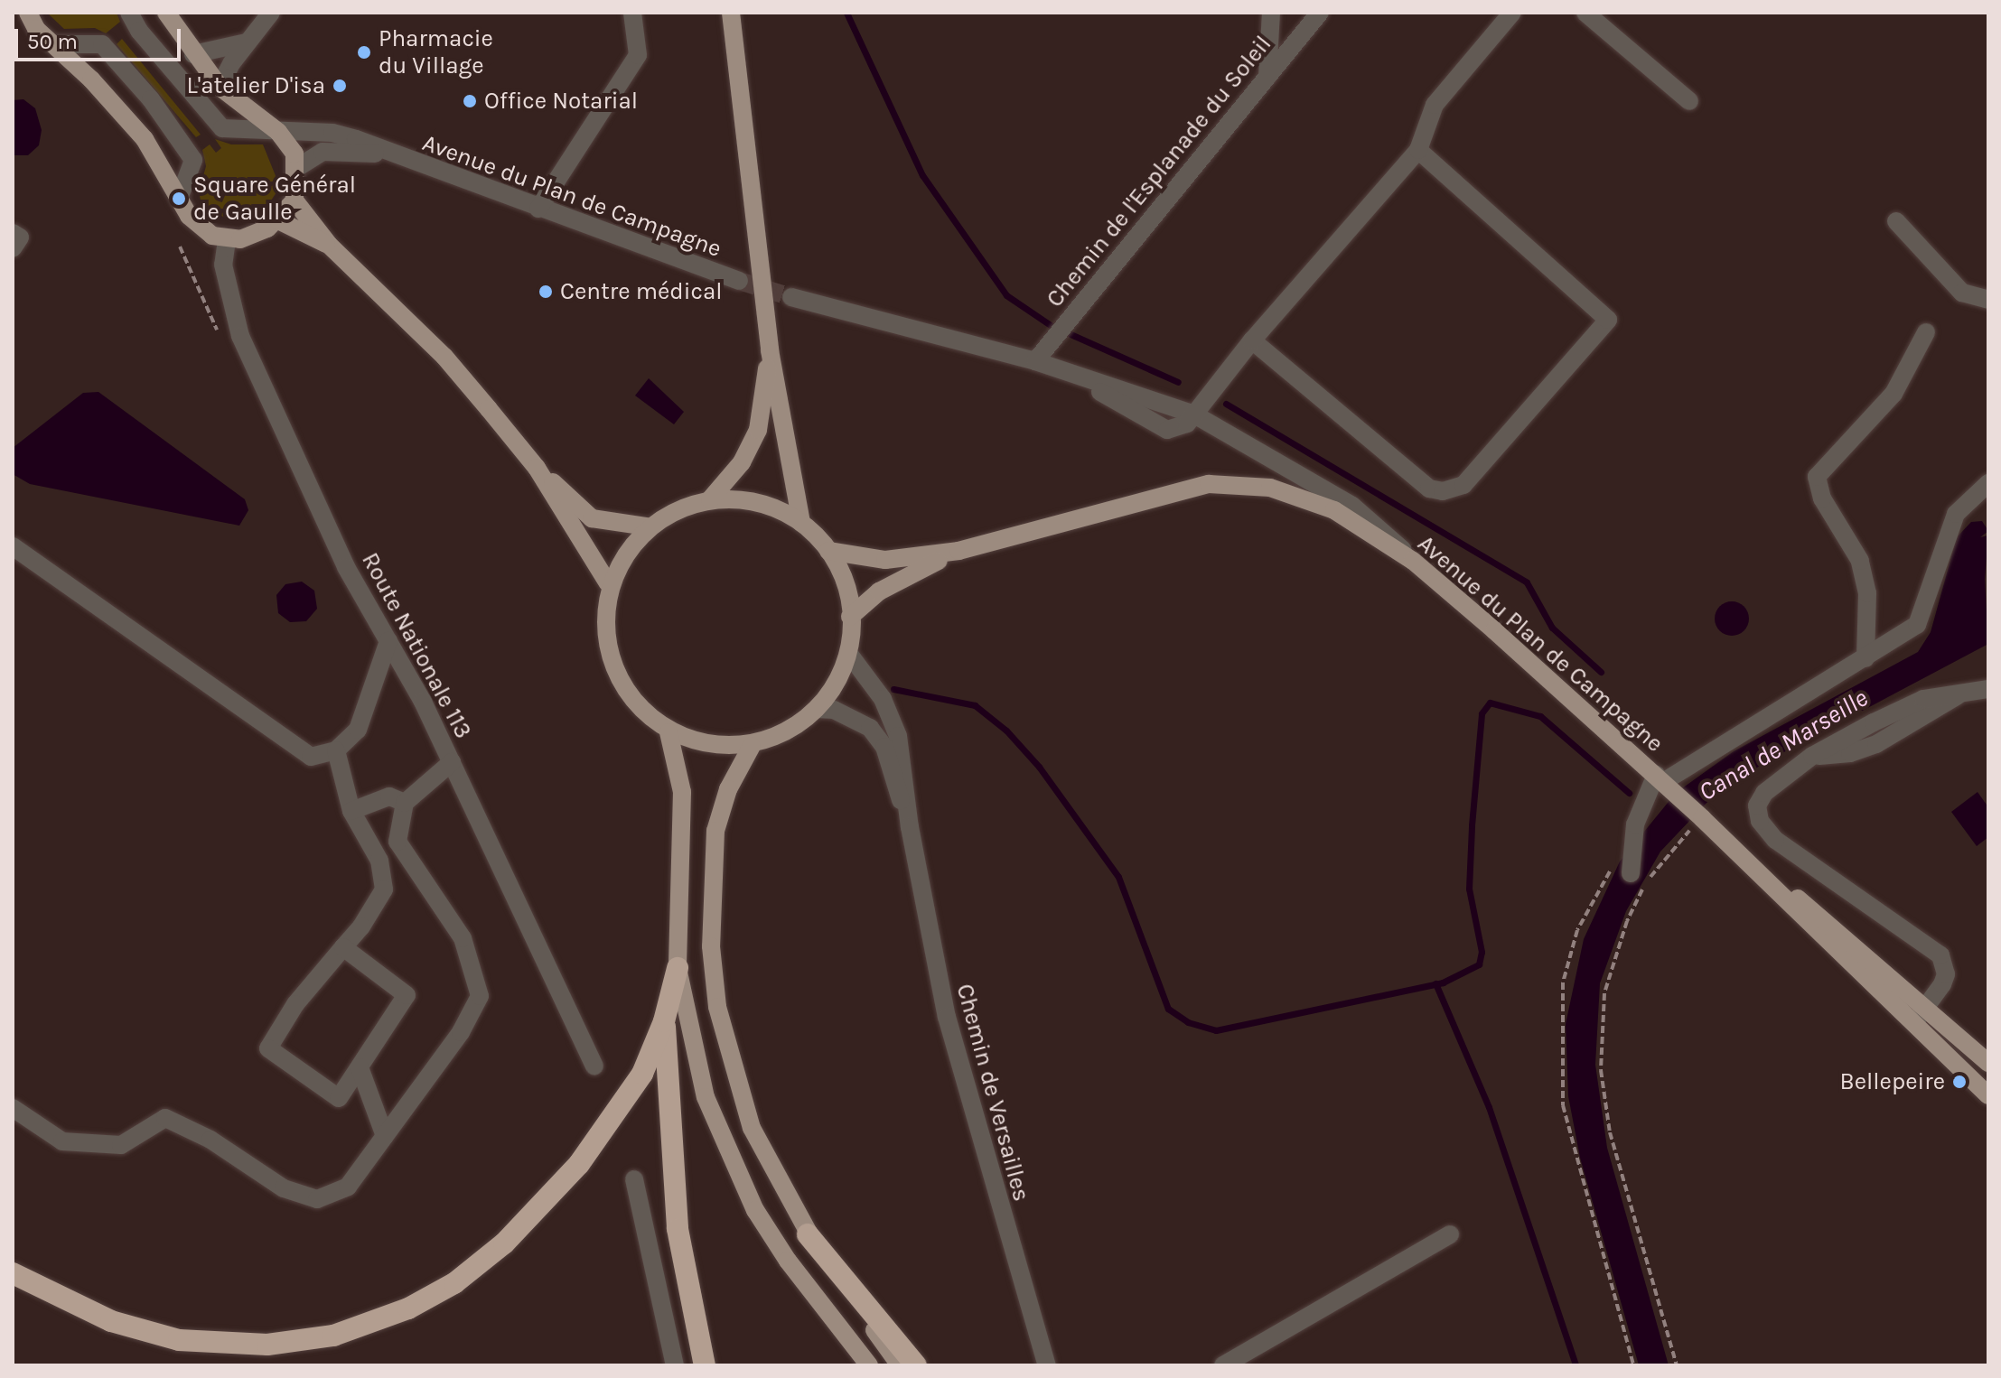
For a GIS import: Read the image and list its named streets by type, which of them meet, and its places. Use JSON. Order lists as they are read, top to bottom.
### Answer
{
  "streets": {
    "main road": ["Avenue du Plan de Campagne"],
    "street": ["Chemin de l'Esplanade du Soleil", "Route Nationale 113", "Chemin de Versailles"]
  },
  "crossings": [
    ["Avenue du Plan de Campagne", "Chemin de Versailles"]
  ],
  "water": ["Canal de Marseille"],
  "places": [
    "Pharmacie du Village",
    "L'atelier D'isa",
    "Office Notarial",
    "Square Général de Gaulle",
    "Centre médical",
    "Bellepeire"
  ],
  "scale_bar": "50 m"
}
